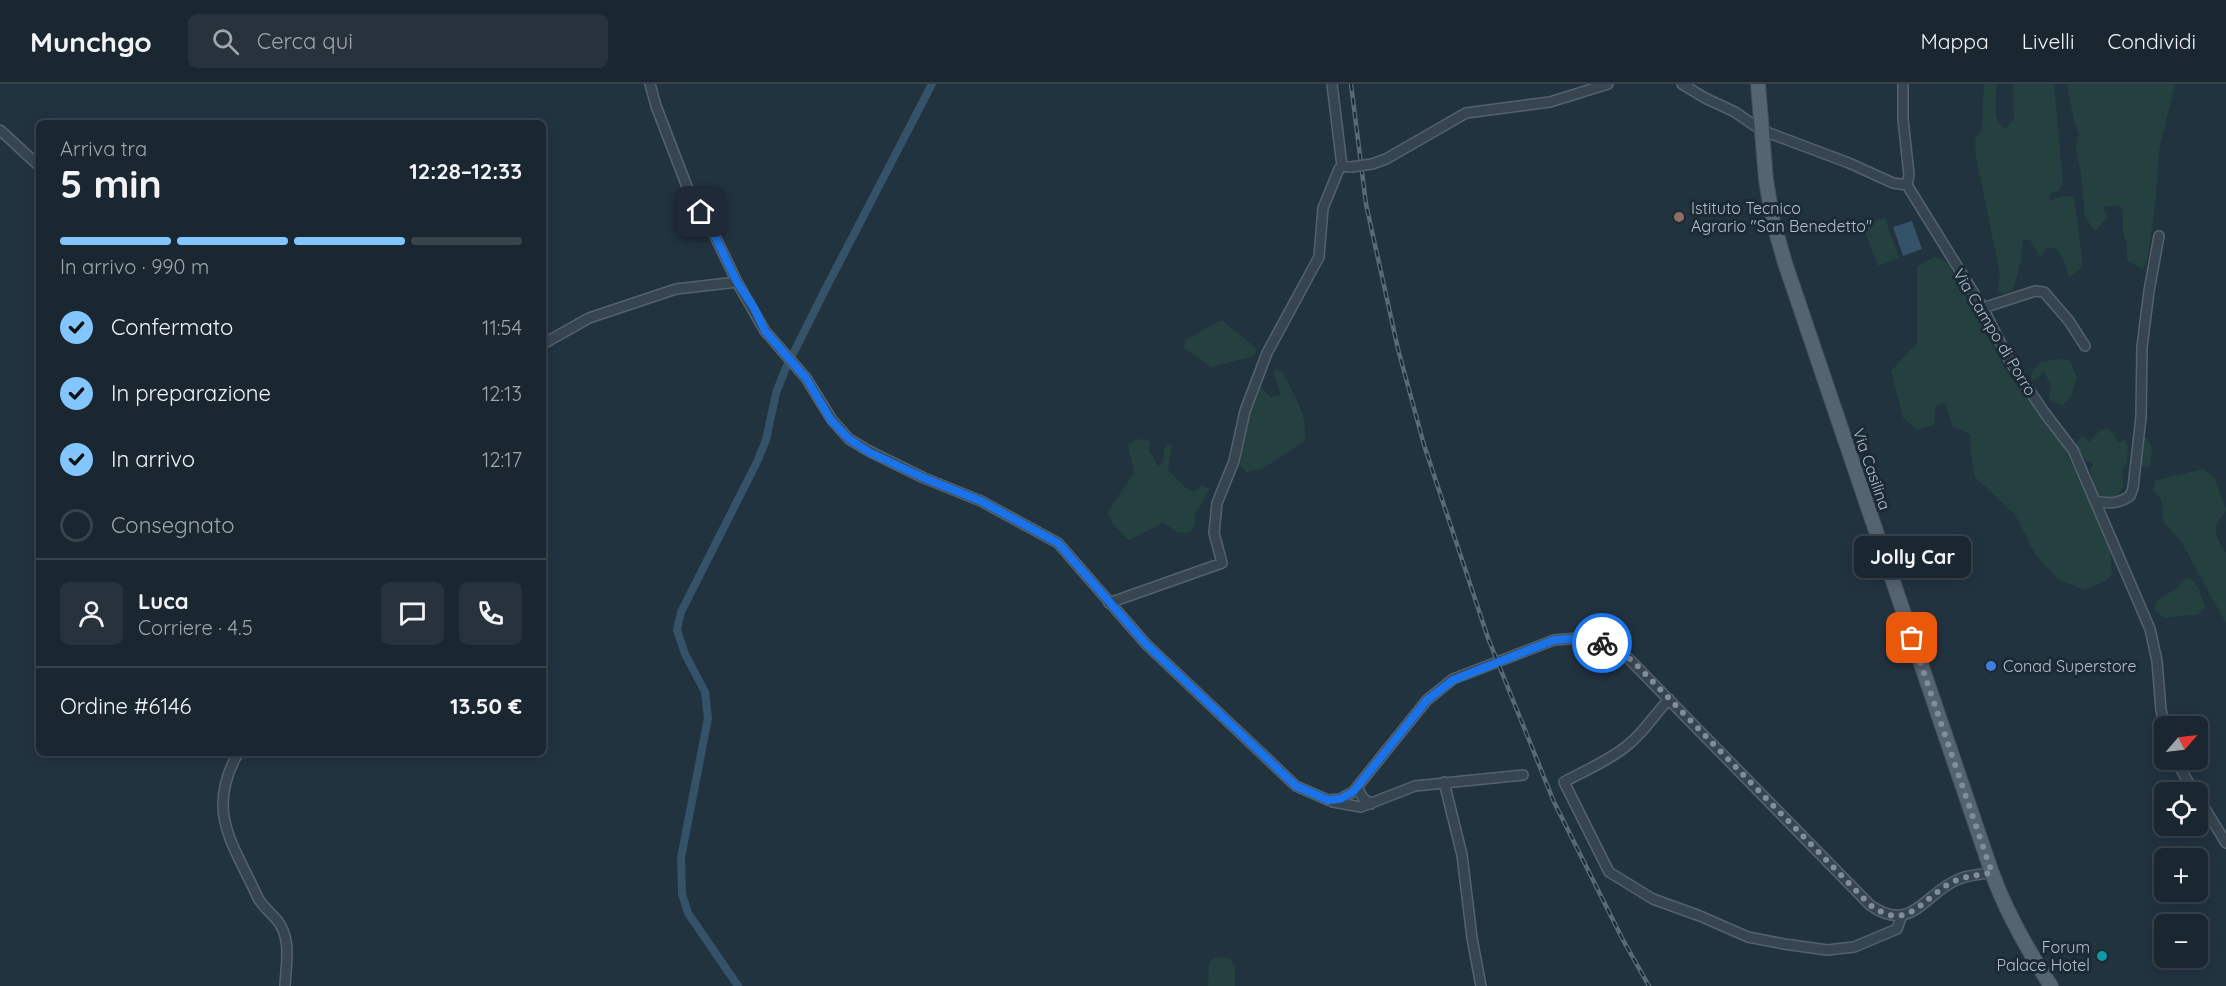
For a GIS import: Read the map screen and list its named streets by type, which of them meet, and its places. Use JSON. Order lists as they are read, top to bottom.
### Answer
{
  "streets": {
    "main road": ["Via Casilina"],
    "street": ["Via Campo di Porro"]
  },
  "places": [
    "Istituto Tecnico Agrario \"San Benedetto\"",
    "Jolly Car",
    "Conad Superstore",
    "Forum Palace Hotel"
  ],
  "north": "top right",
  "page": {
    "header": "Munchgo",
    "search": "Cerca qui",
    "nav": ["Mappa", "Livelli", "Condividi"],
    "heading": ["5 min", "Arriva tra", "12:28–12:33"],
    "panel": [
      "Luca",
      "Corriere · 4.5",
      "Ordine #6146",
      "13.50 €"
    ],
    "bar": "In arrivo · 990 m",
    "list": [
      ["Confermato", "11:54"],
      ["In preparazione", "12:13"],
      ["In arrivo", "12:17"],
      "Consegnato"
    ],
    "bubble": "Jolly Car",
    "map_buttons": ["+", "−"]
  }
}
